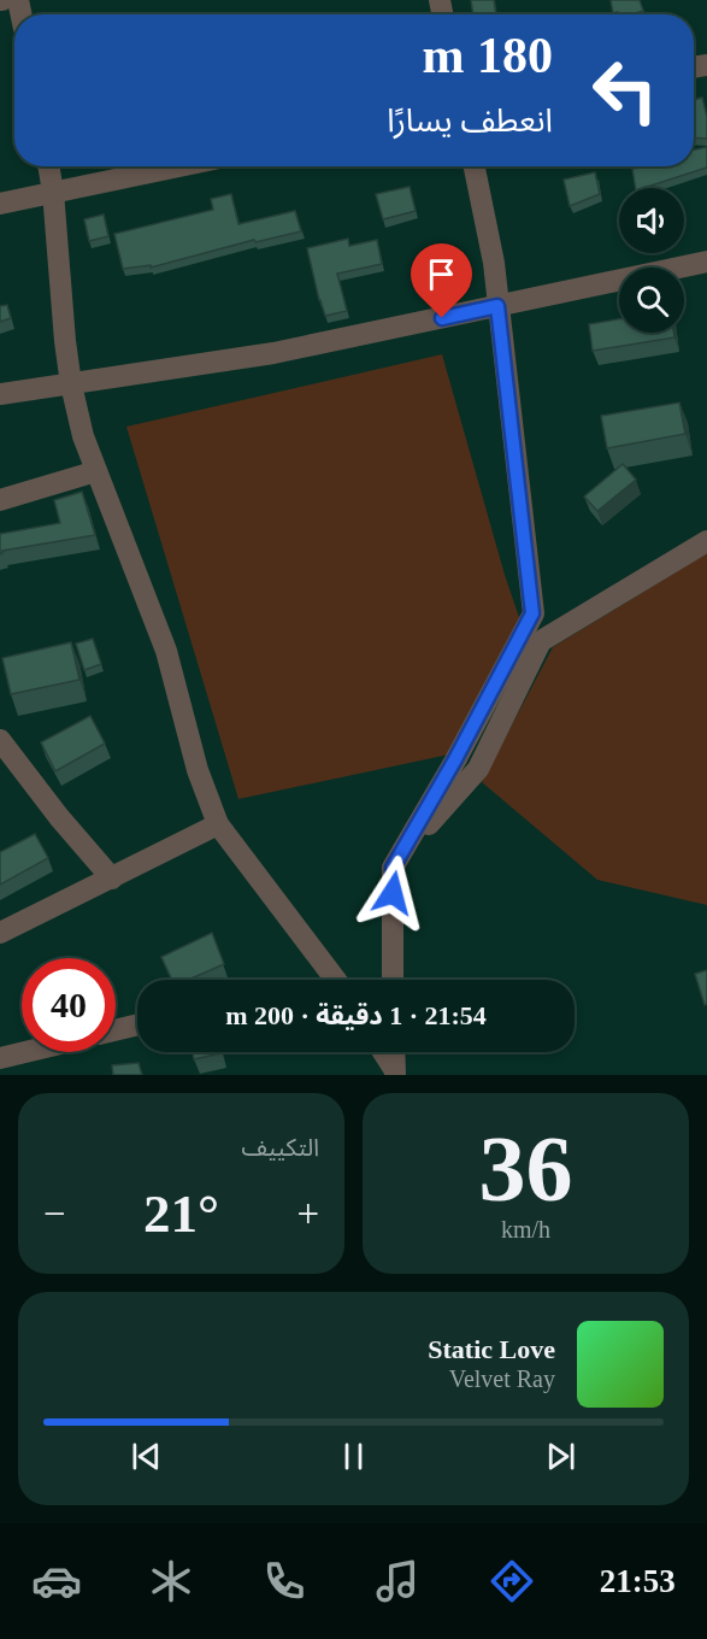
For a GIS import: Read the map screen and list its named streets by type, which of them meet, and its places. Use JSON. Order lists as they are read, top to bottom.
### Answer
{
  "page": {
    "turn": ["180 m", "انعطف يسارًا"],
    "limit": "40",
    "trip": "21:54 · 1 دقيقة · 200 m",
    "tile": [
      ["36", "km/h"],
      "التكييف"
    ],
    "heat": ["−", "21°", "+"],
    "song": ["Static Love", "Velvet Ray"],
    "tabs": "21:53"
  }
}
